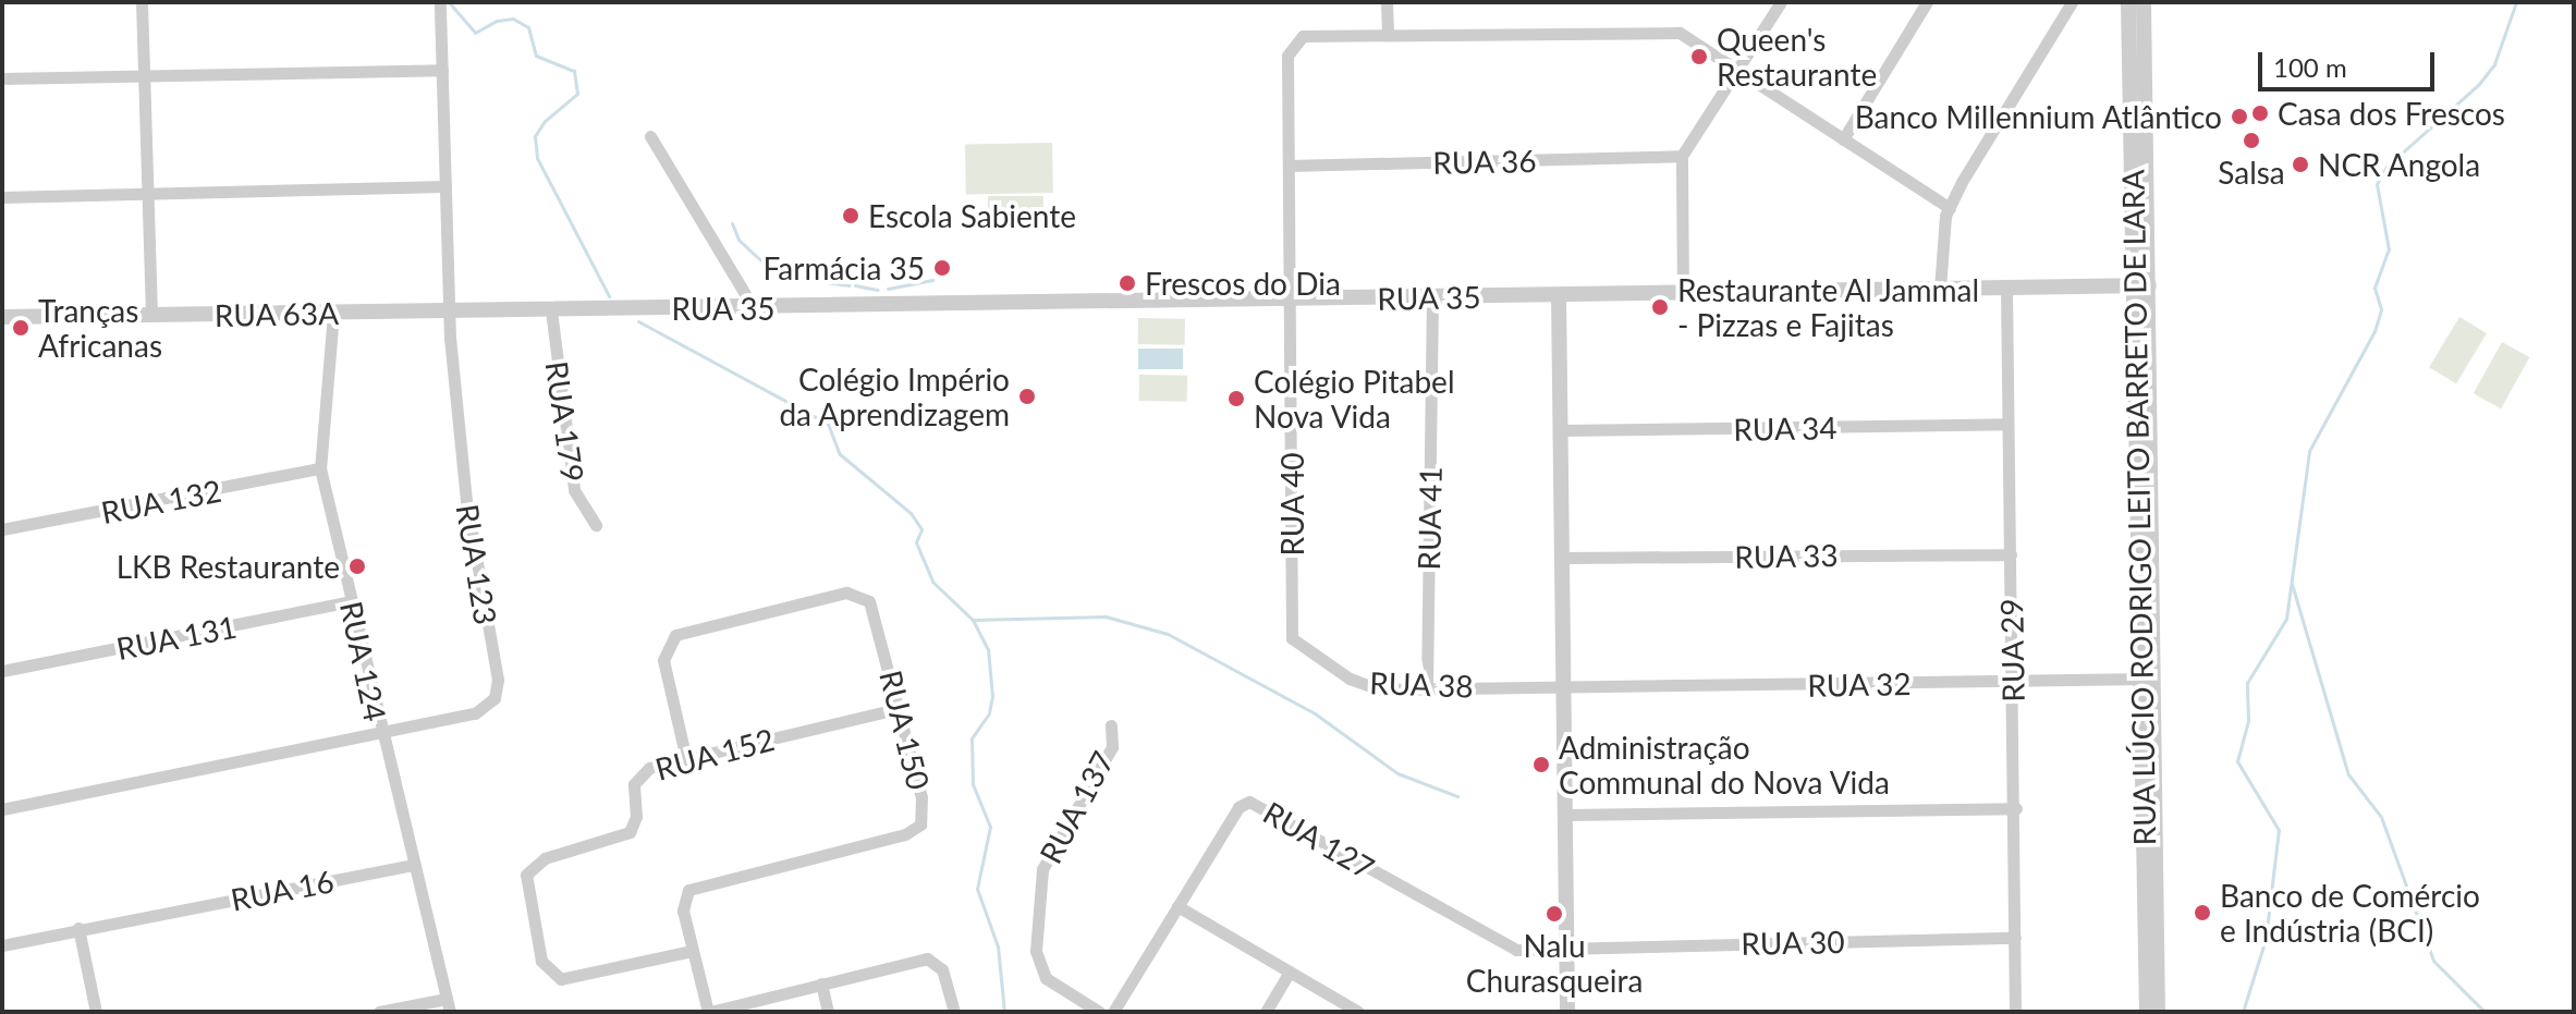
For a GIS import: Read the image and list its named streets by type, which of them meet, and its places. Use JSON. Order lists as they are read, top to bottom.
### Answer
{
  "streets": {
    "street": [
      "RUA 36",
      "RUA 35",
      "RUA 63A",
      "RUA 179",
      "RUA 34",
      "RUA 132",
      "RUA 40",
      "RUA LÚCIO RODRIGO LEITO BARRETO DE LARA",
      "RUA 41",
      "RUA 33",
      "RUA 123",
      "RUA 131",
      "RUA 29",
      "RUA 124",
      "RUA 38",
      "RUA 32",
      "RUA 150",
      "RUA 152",
      "RUA 137",
      "RUA 127",
      "RUA 16",
      "RUA 30"
    ]
  },
  "crossings": [
    ["RUA 36", "RUA 40"],
    ["RUA 35", "RUA 63A"],
    ["RUA 35", "RUA 179"],
    ["RUA 35", "RUA 40"],
    ["RUA 35", "RUA LÚCIO RODRIGO LEITO BARRETO DE LARA"],
    ["RUA 35", "RUA 41"],
    ["RUA 35", "RUA 29"],
    ["RUA 63A", "RUA 179"],
    ["RUA 63A", "RUA 123"],
    ["RUA 63A", "RUA 124"],
    ["RUA 34", "RUA 29"],
    ["RUA 132", "RUA 124"],
    ["RUA 40", "RUA 38"],
    ["RUA LÚCIO RODRIGO LEITO BARRETO DE LARA", "RUA 32"],
    ["RUA 41", "RUA 38"],
    ["RUA 33", "RUA 29"],
    ["RUA 123", "RUA 124"],
    ["RUA 131", "RUA 124"],
    ["RUA 29", "RUA 32"],
    ["RUA 29", "RUA 30"],
    ["RUA 38", "RUA 32"],
    ["RUA 150", "RUA 152"],
    ["RUA 127", "RUA 30"]
  ],
  "places": [
    "Queen's Restaurante",
    "Casa dos Frescos",
    "Banco Millennium Atlântico",
    "Salsa",
    "NCR Angola",
    "Escola Sabiente",
    "Farmácia 35",
    "Frescos do Dia",
    "Restaurante Al Jammal - Pizzas e Fajitas",
    "Tranças Africanas",
    "Colégio Império da Aprendizagem",
    "Colégio Pitabel Nova Vida",
    "LKB Restaurante",
    "Administração Communal do Nova Vida",
    "Banco de Comércio e Indústria (BCI)",
    "Nalu Churasqueira"
  ],
  "scale_bar": "100 m"
}
